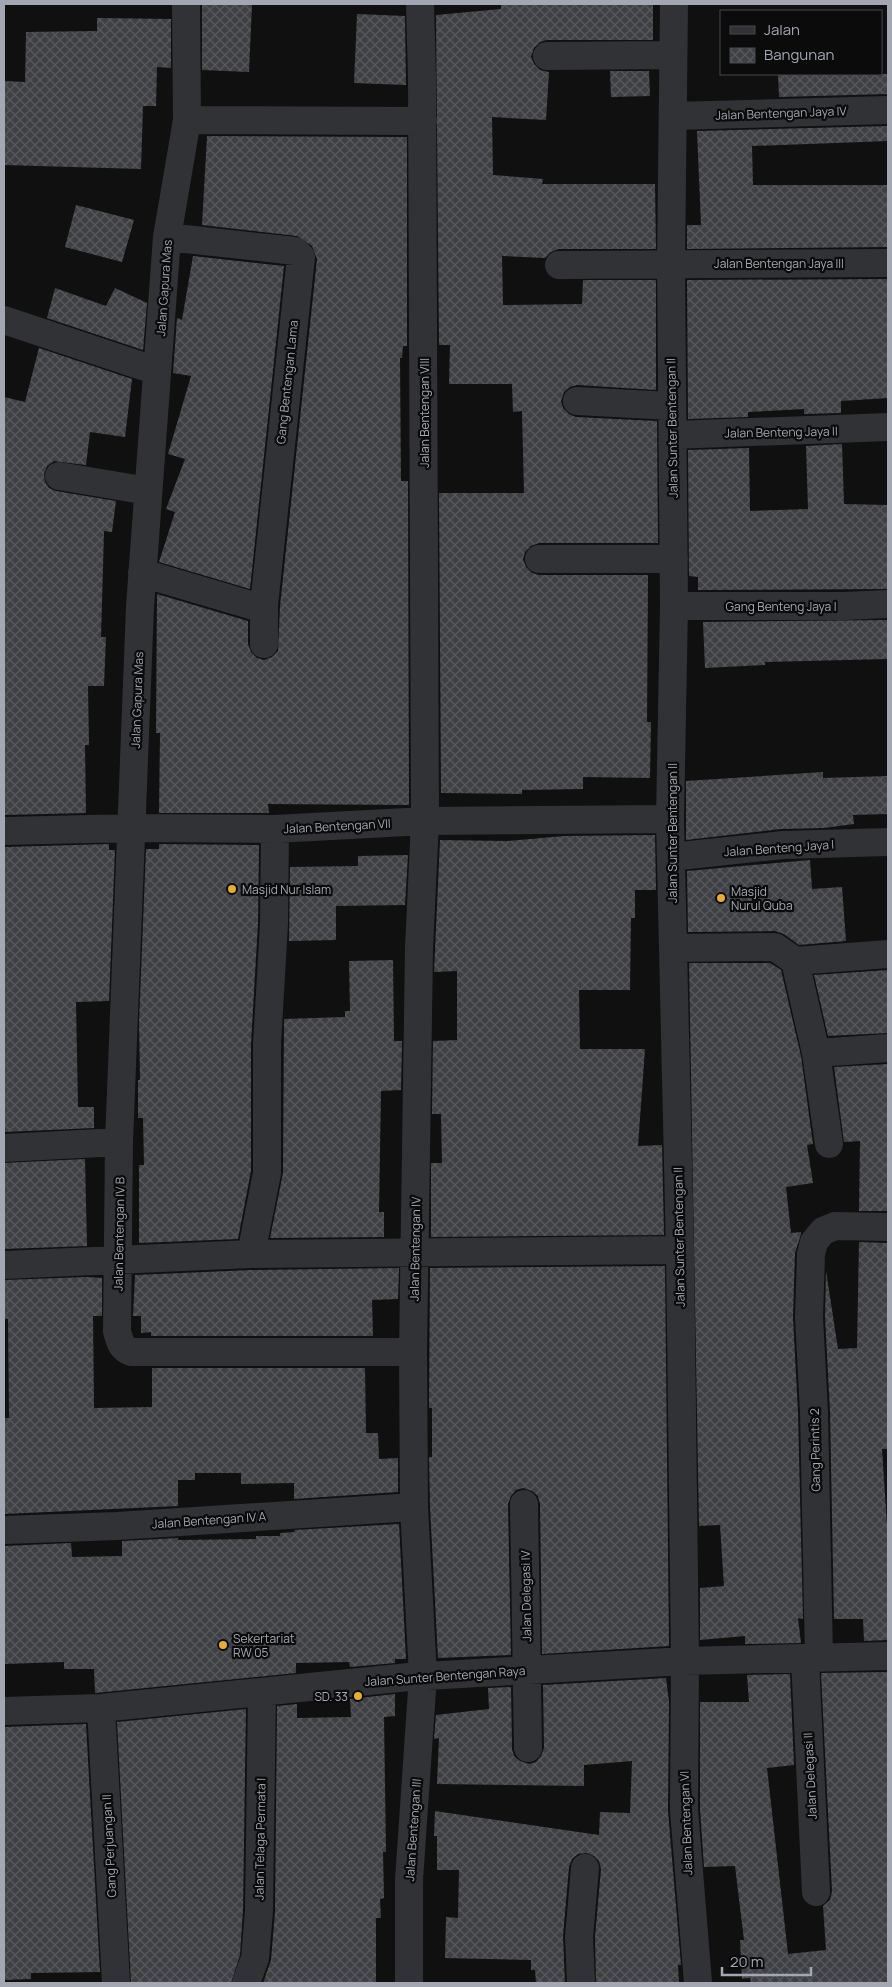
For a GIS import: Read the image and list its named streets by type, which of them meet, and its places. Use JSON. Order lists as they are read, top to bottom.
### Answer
{
  "streets": {
    "street": [
      "Jalan Bentengan Jaya IV",
      "Jalan Bentengan Jaya III",
      "Jalan Gapura Mas",
      "Gang Bentengan Lama",
      "Jalan Bentengan VIII",
      "Jalan Sunter Bentengan II",
      "Jalan Benteng Jaya II",
      "Gang Benteng Jaya I",
      "Jalan Bentengan VII",
      "Jalan Benteng Jaya I",
      "Jalan Bentengan IV B",
      "Jalan Bentengan IV",
      "Gang Perintis 2",
      "Jalan Bentengan IV A",
      "Jalan Delegasi IV",
      "Jalan Sunter Bentengan Raya",
      "Jalan Delegasi II",
      "Jalan Bentengan VI",
      "Jalan Bentengan III",
      "Jalan Telaga Permata I",
      "Gang Perjuangan II"
    ]
  },
  "crossings": [
    ["Jalan Bentengan Jaya IV", "Jalan Sunter Bentengan II"],
    ["Jalan Bentengan Jaya III", "Jalan Sunter Bentengan II"],
    ["Jalan Gapura Mas", "Gang Bentengan Lama"],
    ["Jalan Gapura Mas", "Jalan Bentengan VII"],
    ["Jalan Gapura Mas", "Jalan Bentengan IV B"],
    ["Jalan Bentengan VIII", "Jalan Bentengan VII"],
    ["Jalan Bentengan VIII", "Jalan Bentengan IV"],
    ["Jalan Sunter Bentengan II", "Jalan Benteng Jaya II"],
    ["Jalan Sunter Bentengan II", "Gang Benteng Jaya I"],
    ["Jalan Sunter Bentengan II", "Jalan Bentengan VII"],
    ["Jalan Sunter Bentengan II", "Jalan Benteng Jaya I"],
    ["Jalan Sunter Bentengan II", "Jalan Sunter Bentengan Raya"],
    ["Jalan Sunter Bentengan II", "Jalan Bentengan VI"],
    ["Jalan Bentengan VII", "Jalan Bentengan IV B"],
    ["Jalan Bentengan VII", "Jalan Bentengan IV"],
    ["Jalan Bentengan IV B", "Jalan Bentengan IV"],
    ["Jalan Bentengan IV", "Jalan Bentengan IV A"],
    ["Jalan Bentengan IV", "Jalan Sunter Bentengan Raya"],
    ["Jalan Bentengan IV", "Jalan Bentengan III"],
    ["Gang Perintis 2", "Jalan Sunter Bentengan Raya"],
    ["Gang Perintis 2", "Jalan Delegasi II"],
    ["Jalan Delegasi IV", "Jalan Sunter Bentengan Raya"],
    ["Jalan Sunter Bentengan Raya", "Jalan Delegasi II"],
    ["Jalan Sunter Bentengan Raya", "Jalan Bentengan VI"],
    ["Jalan Sunter Bentengan Raya", "Jalan Bentengan III"],
    ["Jalan Sunter Bentengan Raya", "Jalan Telaga Permata I"],
    ["Jalan Sunter Bentengan Raya", "Gang Perjuangan II"]
  ],
  "places": [
    "Masjid Nur Islam",
    "Masjid Nurul Quba",
    "Sekertariat RW 05",
    "SD. 33"
  ],
  "legend": ["Jalan", "Bangunan"],
  "scale_bar": "20 m"
}
